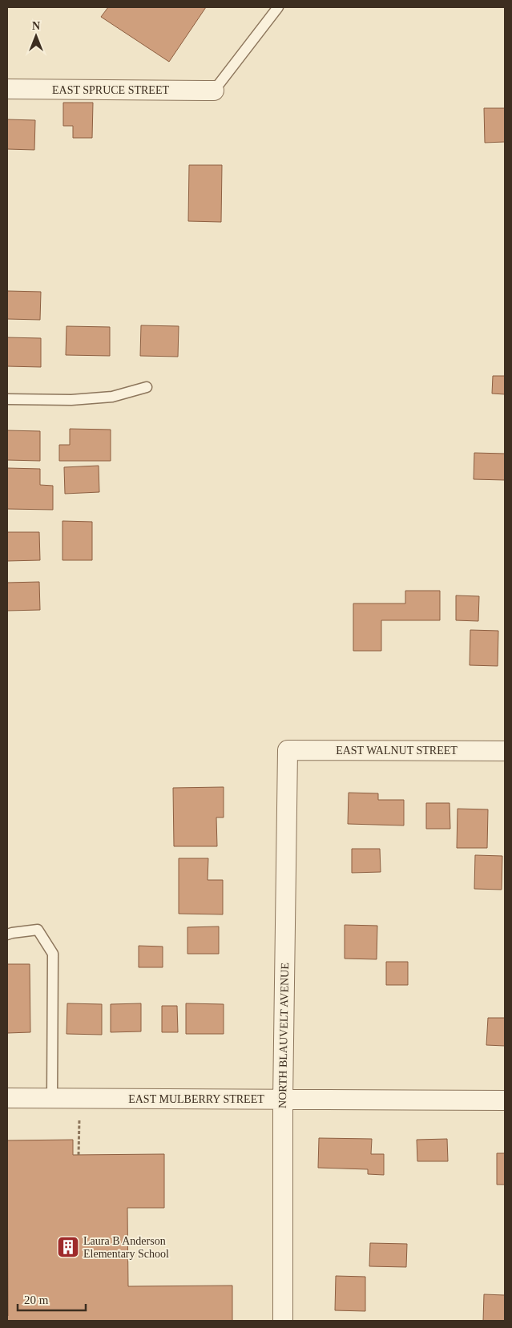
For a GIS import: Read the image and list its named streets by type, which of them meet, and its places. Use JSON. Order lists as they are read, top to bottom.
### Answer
{
  "streets": {
    "street": [
      "EAST SPRUCE STREET",
      "EAST WALNUT STREET",
      "NORTH BLAUVELT AVENUE",
      "EAST MULBERRY STREET"
    ]
  },
  "crossings": [
    ["EAST WALNUT STREET", "NORTH BLAUVELT AVENUE"],
    ["NORTH BLAUVELT AVENUE", "EAST MULBERRY STREET"]
  ],
  "places": {
    "building": ["Laura B Anderson Elementary School"]
  },
  "scale_bar": "20 m",
  "north": "top"
}
